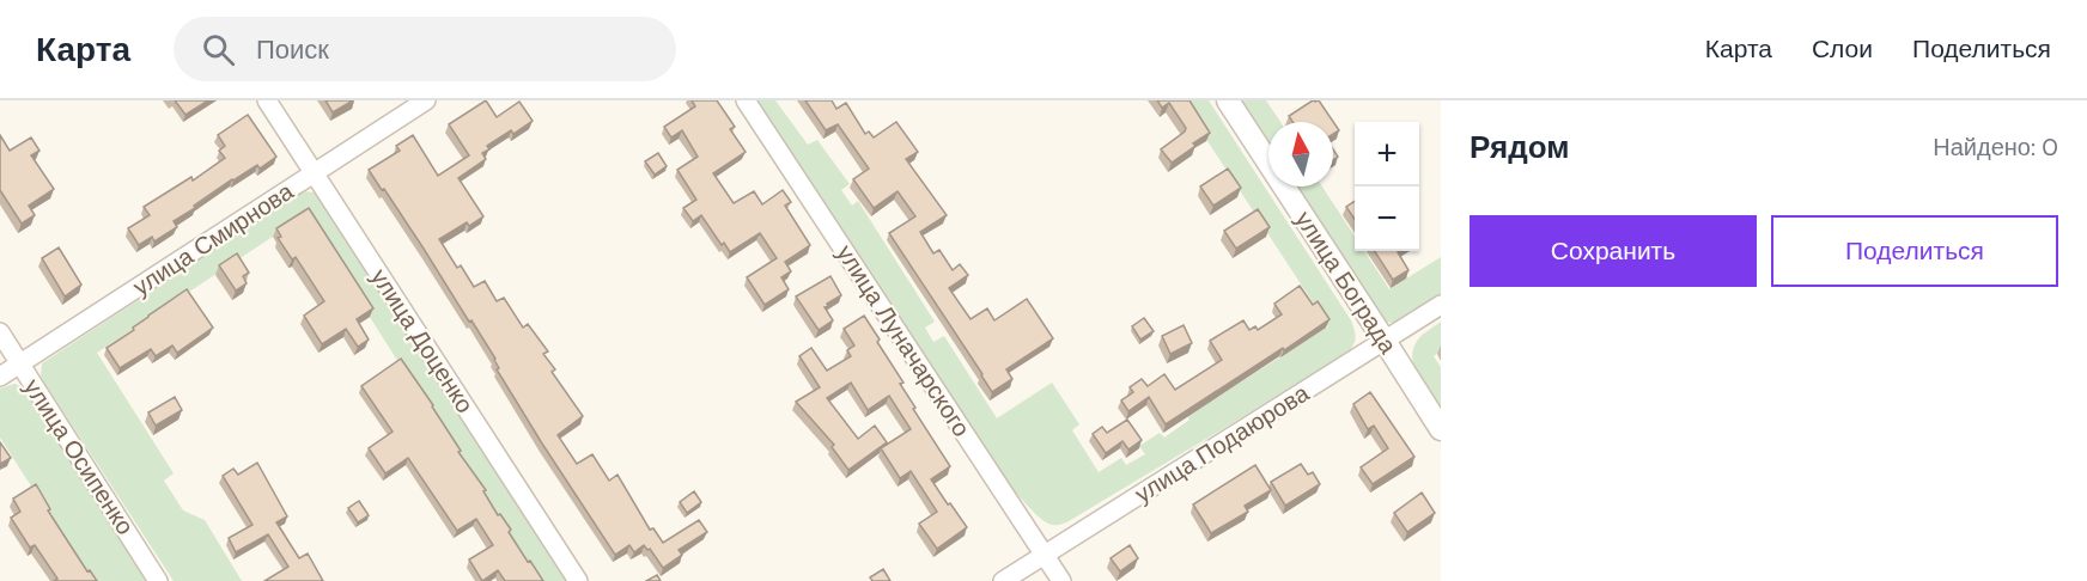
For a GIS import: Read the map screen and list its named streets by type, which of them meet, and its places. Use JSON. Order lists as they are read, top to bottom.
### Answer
{
  "streets": {
    "street": [
      "улица Смирнова",
      "улица Бограда",
      "улица Доценко",
      "улица Луначарского",
      "улица Подаюрова",
      "улица Осипенко"
    ]
  },
  "crossings": [
    ["улица Смирнова", "улица Доценко"],
    ["улица Смирнова", "улица Осипенко"],
    ["улица Бограда", "улица Подаюрова"],
    ["улица Луначарского", "улица Подаюрова"]
  ],
  "north": "top",
  "page": {
    "header": "Карта",
    "search": "Поиск",
    "nav": ["Карта", "Слои", "Поделиться"],
    "heading": ["Рядом", "Найдено: 0"],
    "map_buttons": ["+", "−"],
    "buttons": ["Сохранить", "Поделиться"]
  }
}
